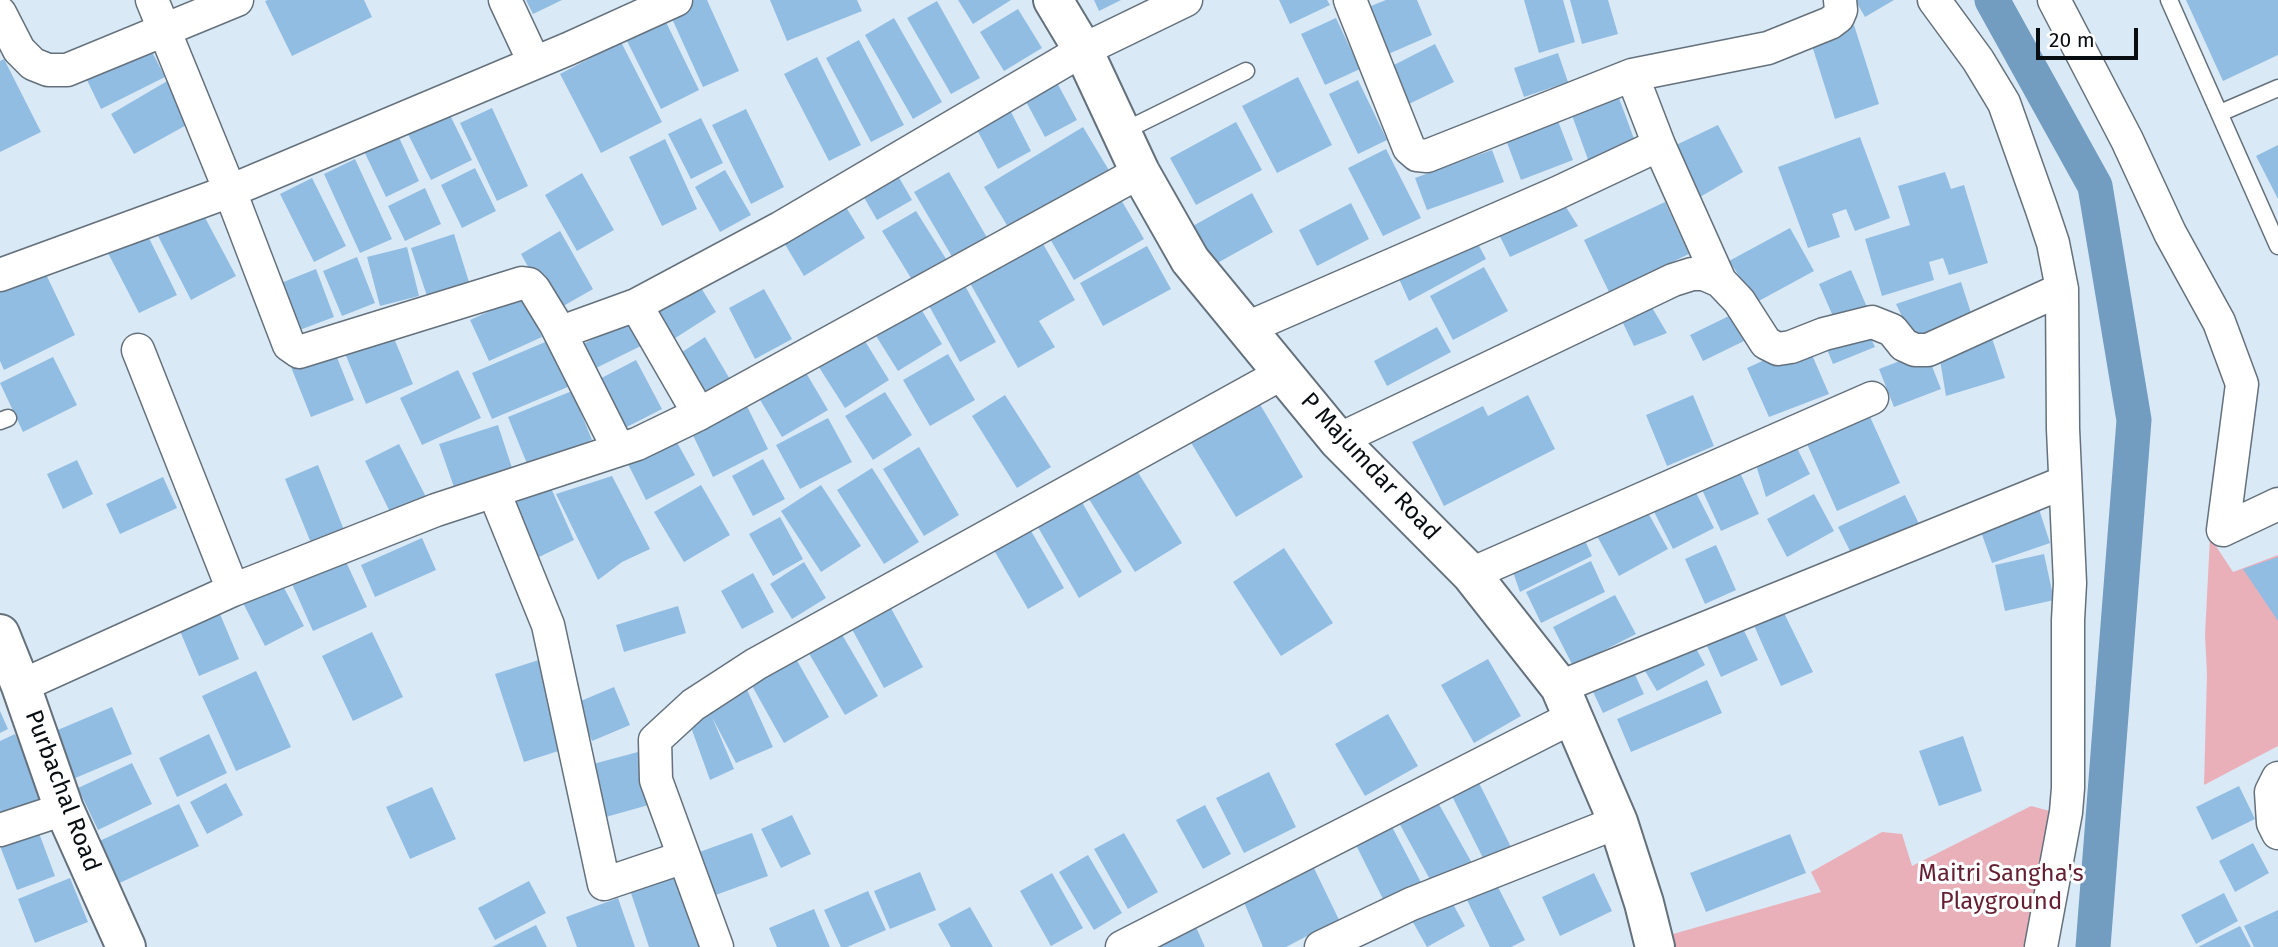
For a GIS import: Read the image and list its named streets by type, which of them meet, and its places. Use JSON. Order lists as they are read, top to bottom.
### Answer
{
  "streets": {
    "street": ["P Majumdar Road", "Purbachal Road"]
  },
  "parks": ["Maitri Sangha's Playground"],
  "scale_bar": "20 m"
}
